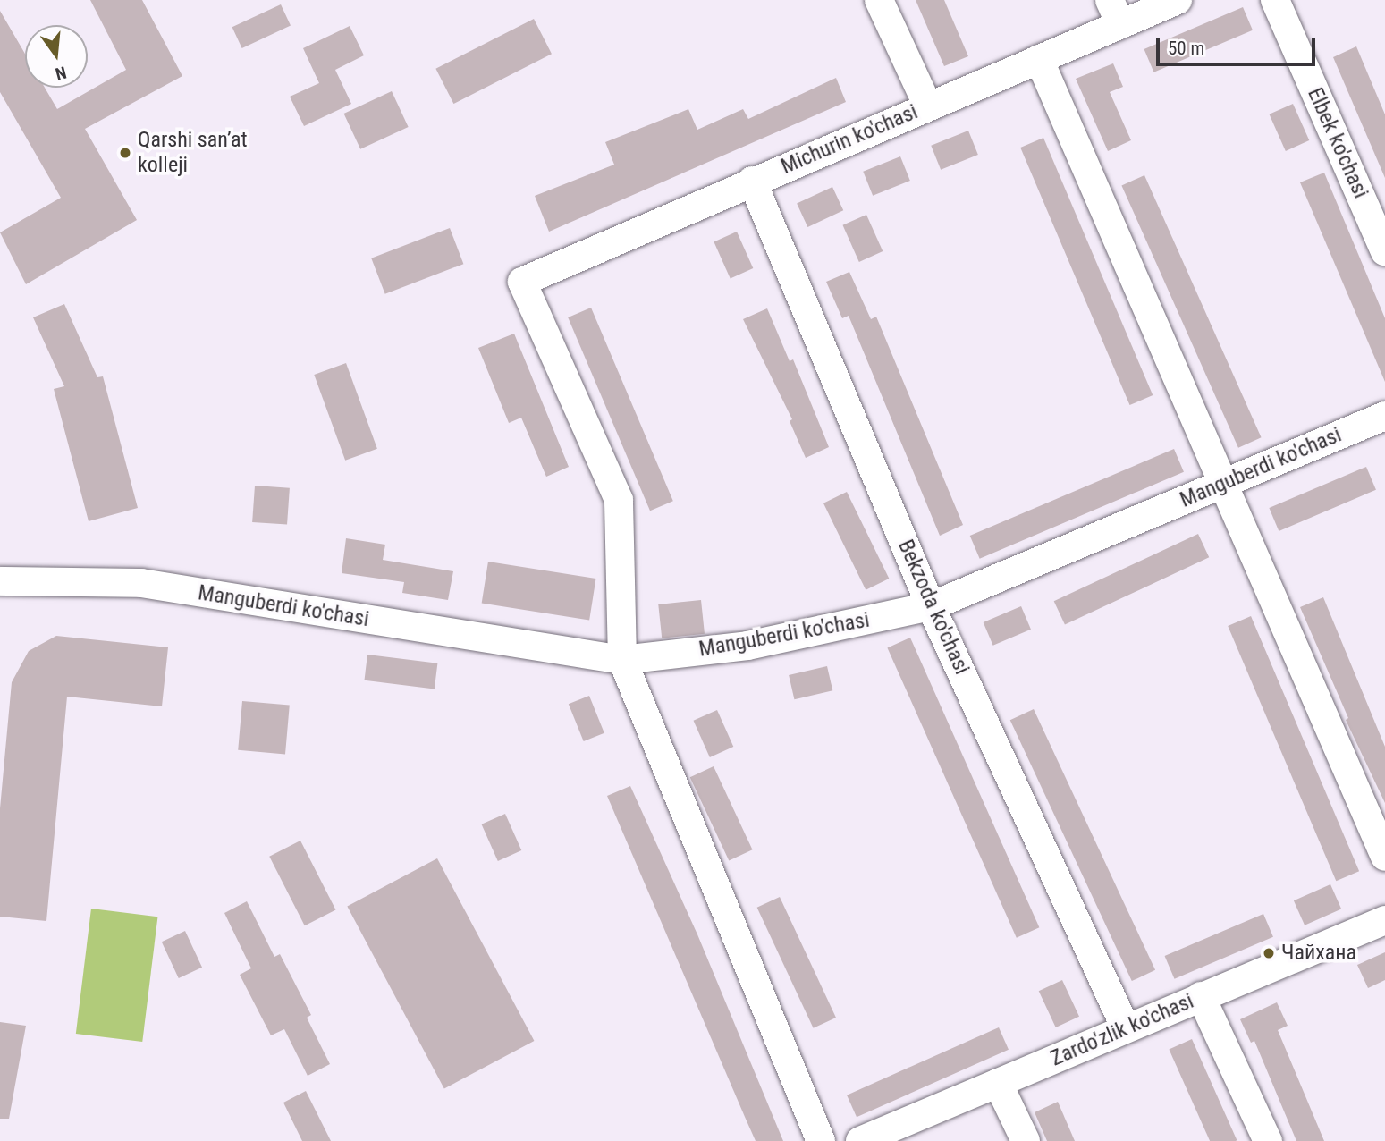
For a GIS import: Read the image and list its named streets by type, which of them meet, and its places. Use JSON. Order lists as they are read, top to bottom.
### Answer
{
  "streets": {
    "street": [
      "Michurin ko'chasi",
      "Elbek ko'chasi",
      "Manguberdi ko'chasi",
      "Bekzoda ko'chasi",
      "Zardo'zlik ko'chasi"
    ]
  },
  "crossings": [
    ["Michurin ko'chasi", "Manguberdi ko'chasi"],
    ["Michurin ko'chasi", "Bekzoda ko'chasi"],
    ["Manguberdi ko'chasi", "Bekzoda ko'chasi"],
    ["Bekzoda ko'chasi", "Zardo'zlik ko'chasi"]
  ],
  "places": ["Qarshi san’at kolleji", "Чайхана"],
  "scale_bar": "50 m",
  "north": "bottom"
}
